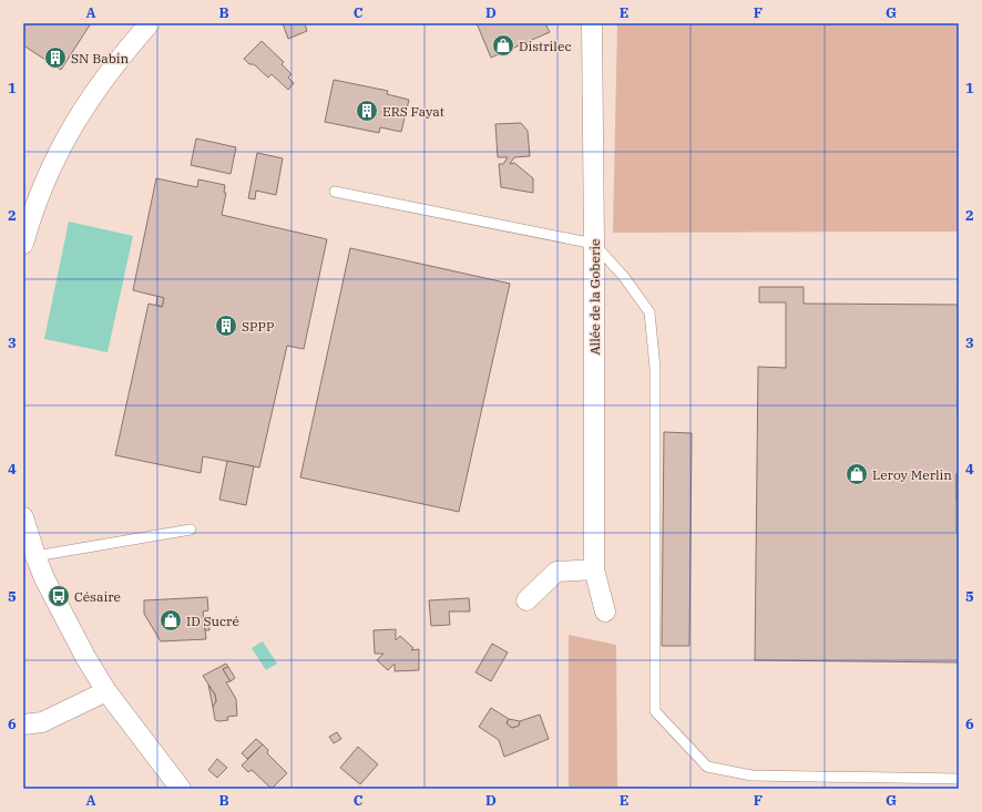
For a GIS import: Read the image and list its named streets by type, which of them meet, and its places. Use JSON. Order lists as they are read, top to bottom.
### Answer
{
  "streets": {
    "street": ["Allée de la Goberie"]
  },
  "places": {
    "shop": ["Distrilec", "Leroy Merlin", "ID Sucré"],
    "building": ["SN Babin", "ERS Fayat", "SPPP"],
    "bus stop": ["Césaire"]
  },
  "grid": {
    "columns": [
      "A",
      "B",
      "C",
      "D",
      "E",
      "F",
      "G"
    ],
    "rows": [
      "1",
      "2",
      "3",
      "4",
      "5",
      "6"
    ]
  }
}
